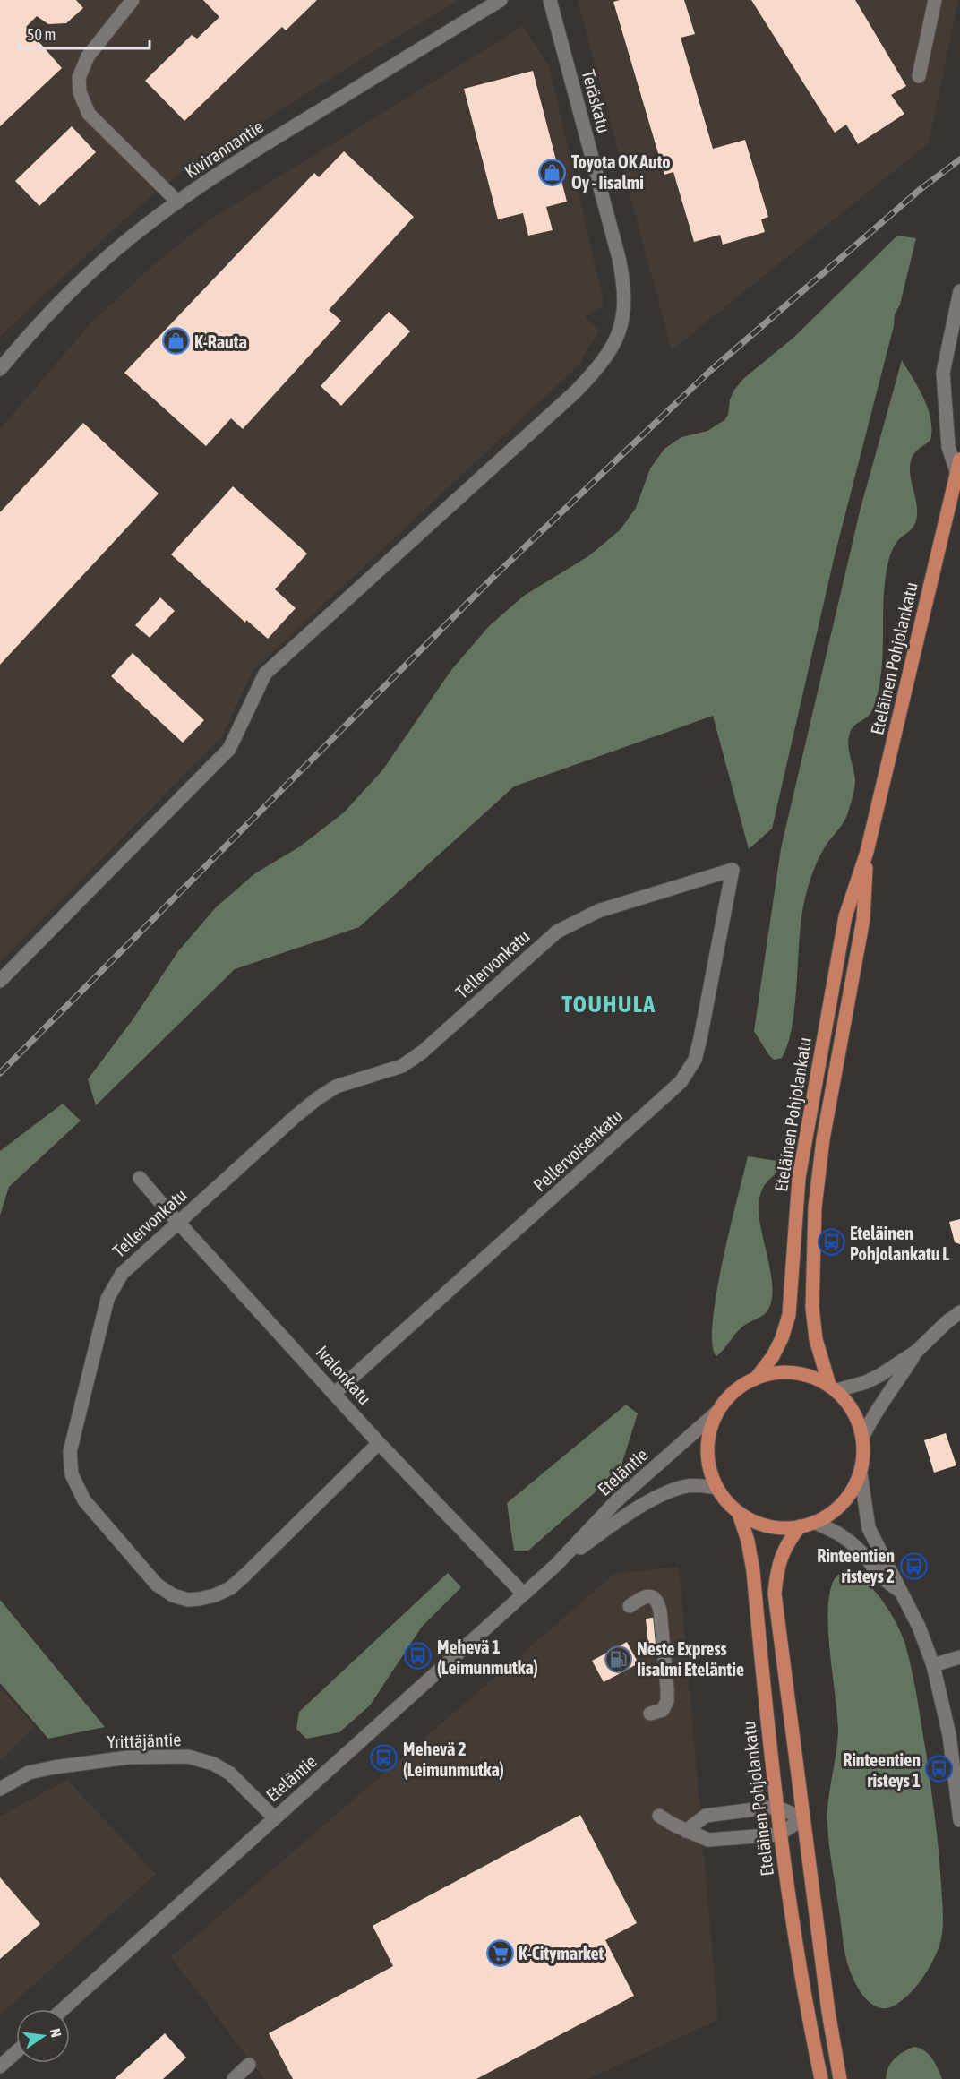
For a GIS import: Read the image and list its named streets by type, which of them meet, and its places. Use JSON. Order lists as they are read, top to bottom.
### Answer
{
  "streets": {
    "main road": ["Eteläinen Pohjolankatu"],
    "street": [
      "Teräskatu",
      "Kivirannantie",
      "Tellervonkatu",
      "Pellervoisenkatu",
      "Ivalonkatu",
      "Eteläntie",
      "Yrittäjäntie"
    ]
  },
  "crossings": [
    ["Eteläinen Pohjolankatu", "Eteläntie"],
    ["Tellervonkatu", "Pellervoisenkatu"],
    ["Tellervonkatu", "Ivalonkatu"],
    ["Pellervoisenkatu", "Ivalonkatu"],
    ["Ivalonkatu", "Eteläntie"],
    ["Eteläntie", "Yrittäjäntie"]
  ],
  "districts": ["TOUHULA"],
  "places": {
    "shop": ["Toyota OK Auto Oy - Iisalmi", "K-Rauta"],
    "bus stop": [
      "Eteläinen Pohjolankatu L",
      "Rinteentien risteys 2",
      "Mehevä 1 (Leimunmutka)",
      "Mehevä 2 (Leimunmutka)",
      "Rinteentien risteys 1"
    ],
    "fuel station": ["Neste Express Iisalmi Eteläntie"],
    "supermarket": ["K-Citymarket"]
  },
  "scale_bar": "50 m",
  "north": "right"
}
